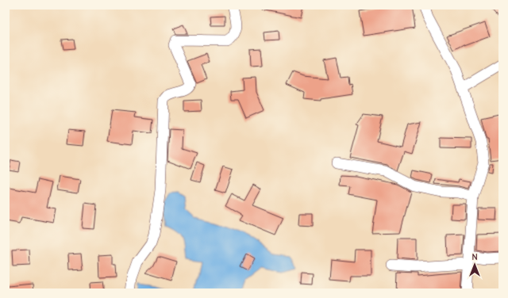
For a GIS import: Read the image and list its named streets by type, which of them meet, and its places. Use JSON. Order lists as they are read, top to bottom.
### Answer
{
  "north": "top"
}
